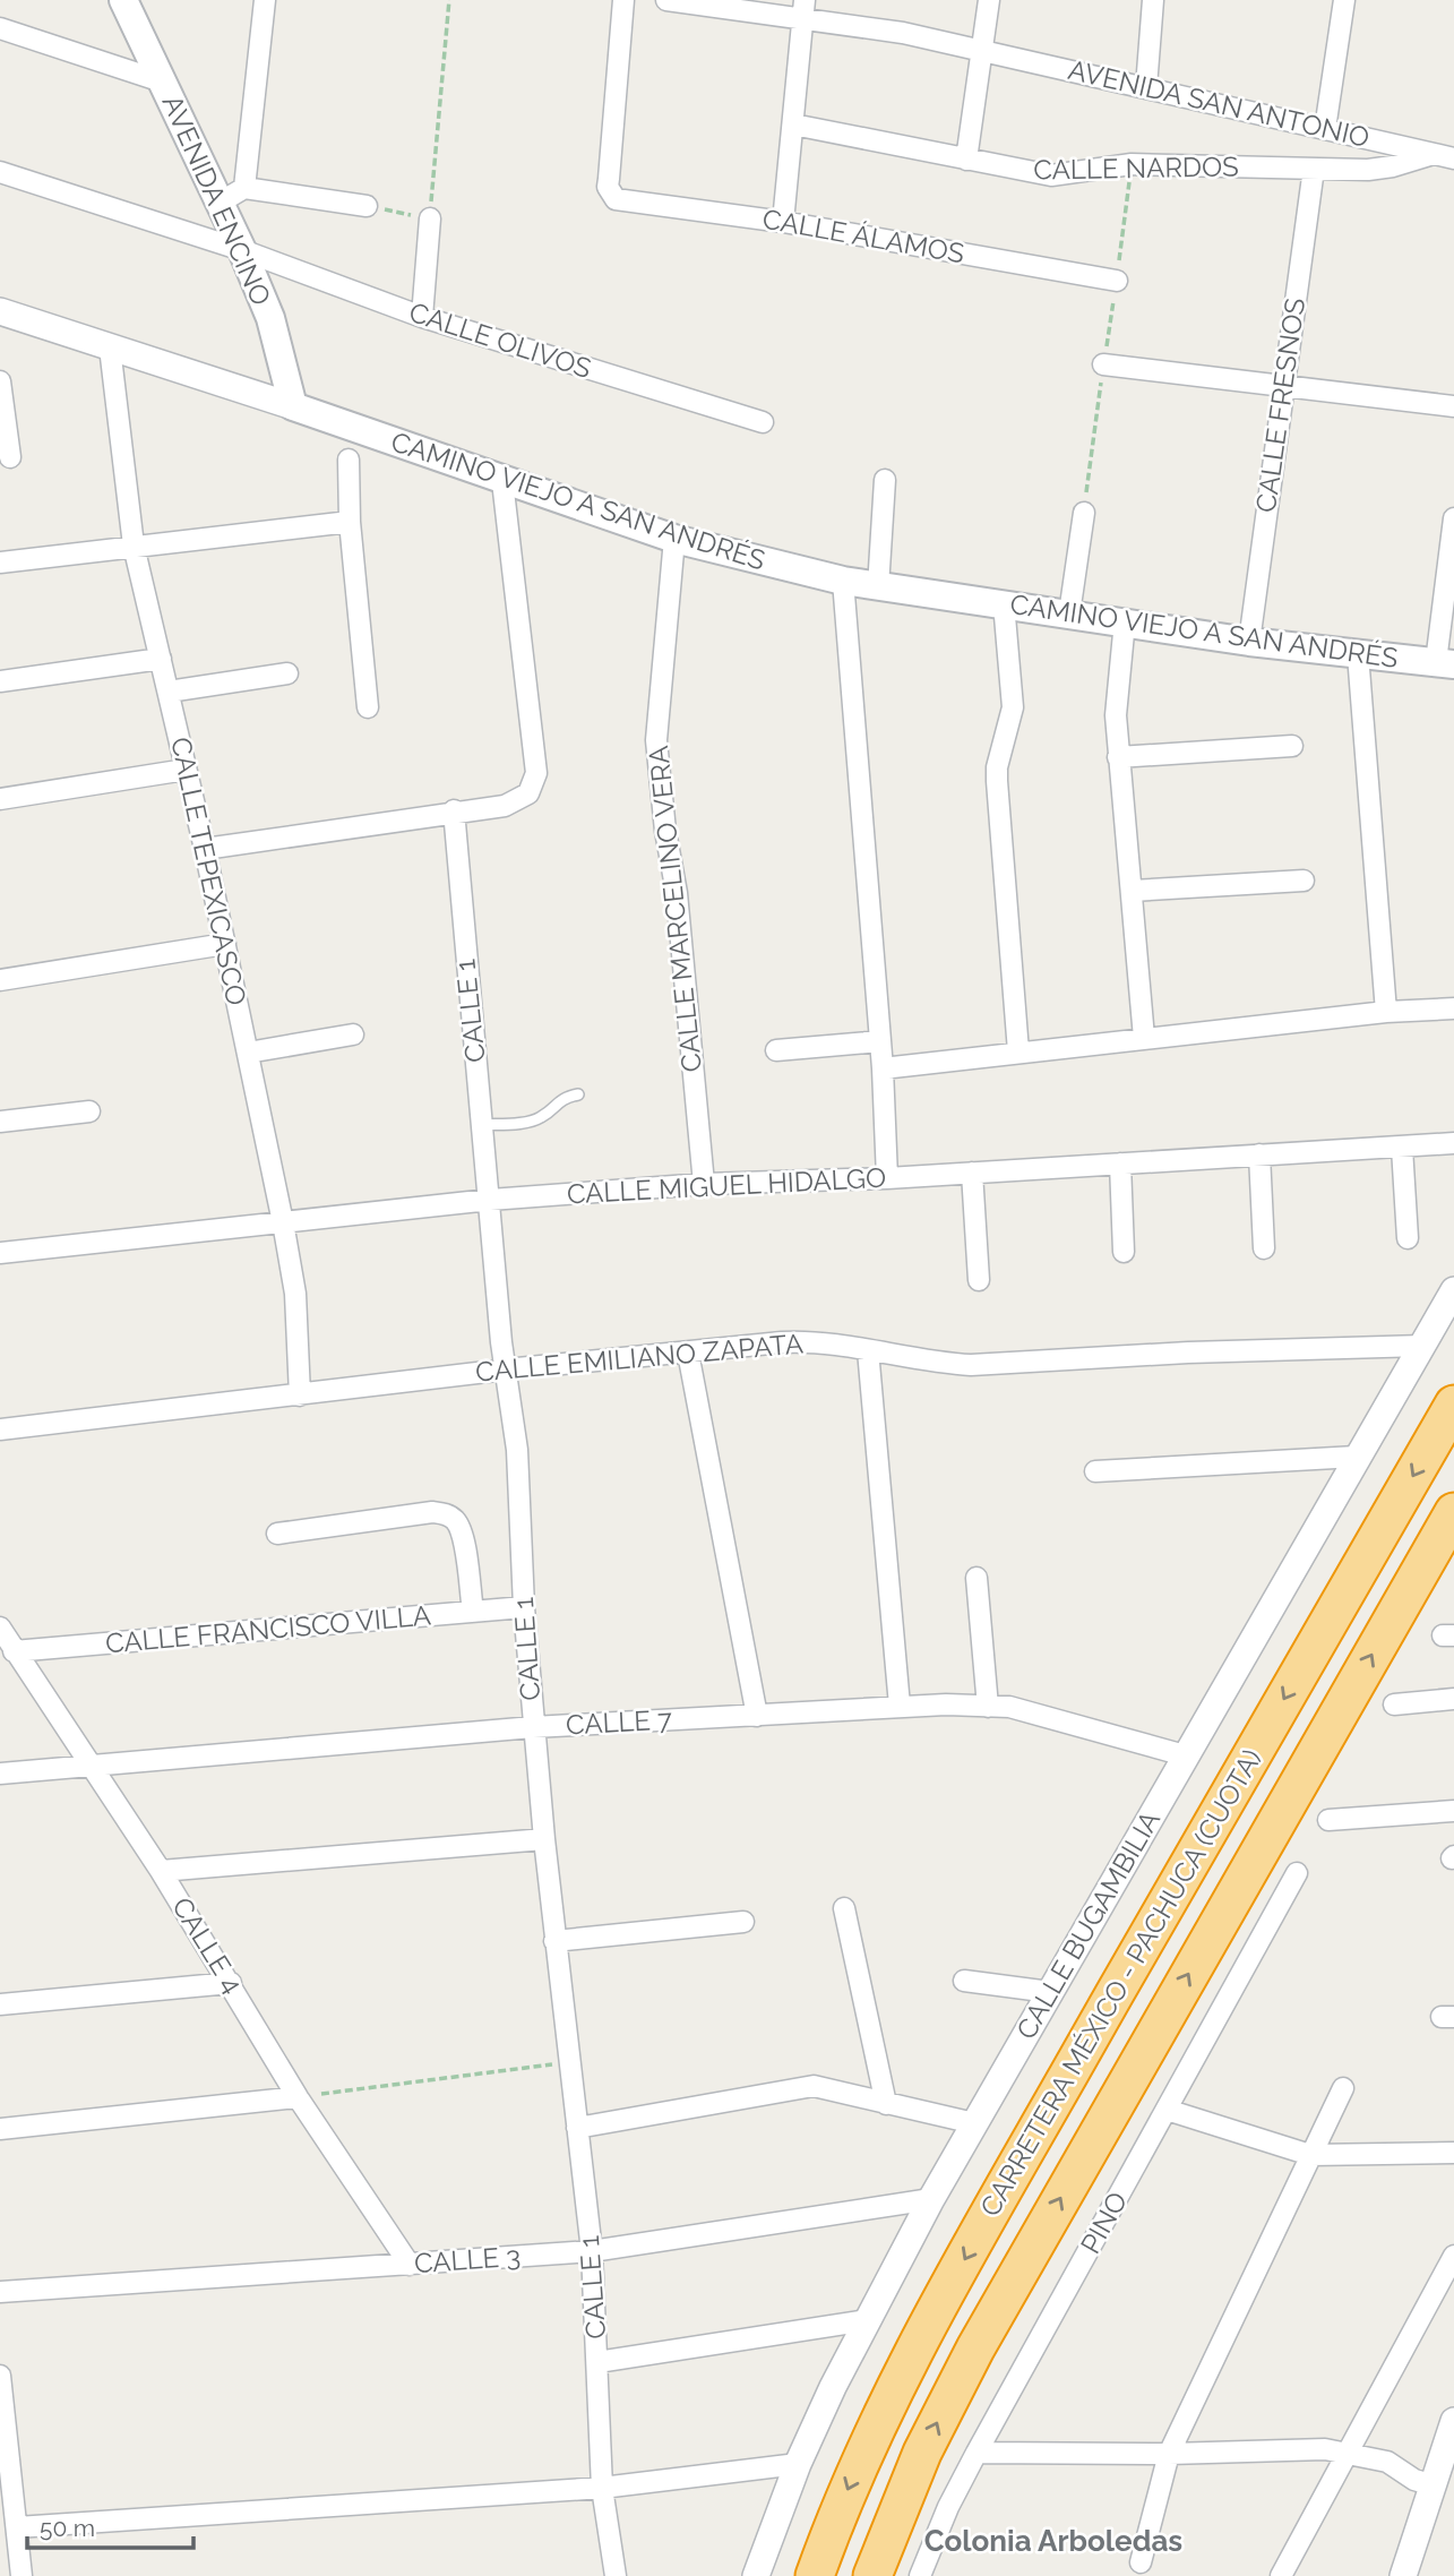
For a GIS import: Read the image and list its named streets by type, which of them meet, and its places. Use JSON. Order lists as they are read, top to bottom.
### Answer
{
  "streets": {
    "highway": ["CARRETERA MÉXICO - PACHUCA (CUOTA)"],
    "main road": ["AVENIDA ENCINO", "CAMINO VIEJO A SAN ANDRÉS"],
    "street": [
      "AVENIDA SAN ANTONIO",
      "CALLE NARDOS",
      "CALLE ÁLAMOS",
      "CALLE OLIVOS",
      "CALLE FRESNOS",
      "CALLE TEPEXICASCO",
      "CALLE MARCELINO VERA",
      "CALLE 1",
      "CALLE MIGUEL HIDALGO",
      "CALLE EMILIANO ZAPATA",
      "CALLE FRANCISCO VILLA",
      "CALLE 7",
      "CALLE BUGAMBILIA",
      "CALLE 4",
      "PINO",
      "CALLE 3"
    ]
  },
  "crossings": [
    ["AVENIDA SAN ANTONIO", "CALLE NARDOS"],
    ["CALLE NARDOS", "CALLE FRESNOS"],
    ["AVENIDA ENCINO", "CALLE OLIVOS"],
    ["AVENIDA ENCINO", "CAMINO VIEJO A SAN ANDRÉS"],
    ["CALLE FRESNOS", "CAMINO VIEJO A SAN ANDRÉS"],
    ["CAMINO VIEJO A SAN ANDRÉS", "CALLE TEPEXICASCO"],
    ["CAMINO VIEJO A SAN ANDRÉS", "CALLE MARCELINO VERA"],
    ["CALLE TEPEXICASCO", "CALLE MIGUEL HIDALGO"],
    ["CALLE TEPEXICASCO", "CALLE EMILIANO ZAPATA"],
    ["CALLE MARCELINO VERA", "CALLE MIGUEL HIDALGO"],
    ["CALLE 1", "CALLE MIGUEL HIDALGO"],
    ["CALLE 1", "CALLE EMILIANO ZAPATA"],
    ["CALLE 1", "CALLE FRANCISCO VILLA"],
    ["CALLE 1", "CALLE 7"],
    ["CALLE 1", "CALLE 3"],
    ["CALLE EMILIANO ZAPATA", "CALLE BUGAMBILIA"],
    ["CALLE FRANCISCO VILLA", "CALLE 4"],
    ["CALLE 7", "CALLE BUGAMBILIA"],
    ["CALLE 7", "CALLE 4"],
    ["CALLE BUGAMBILIA", "CALLE 3"],
    ["CALLE 4", "CALLE 3"]
  ],
  "districts": ["Colonia Arboledas"],
  "scale_bar": "50 m"
}
